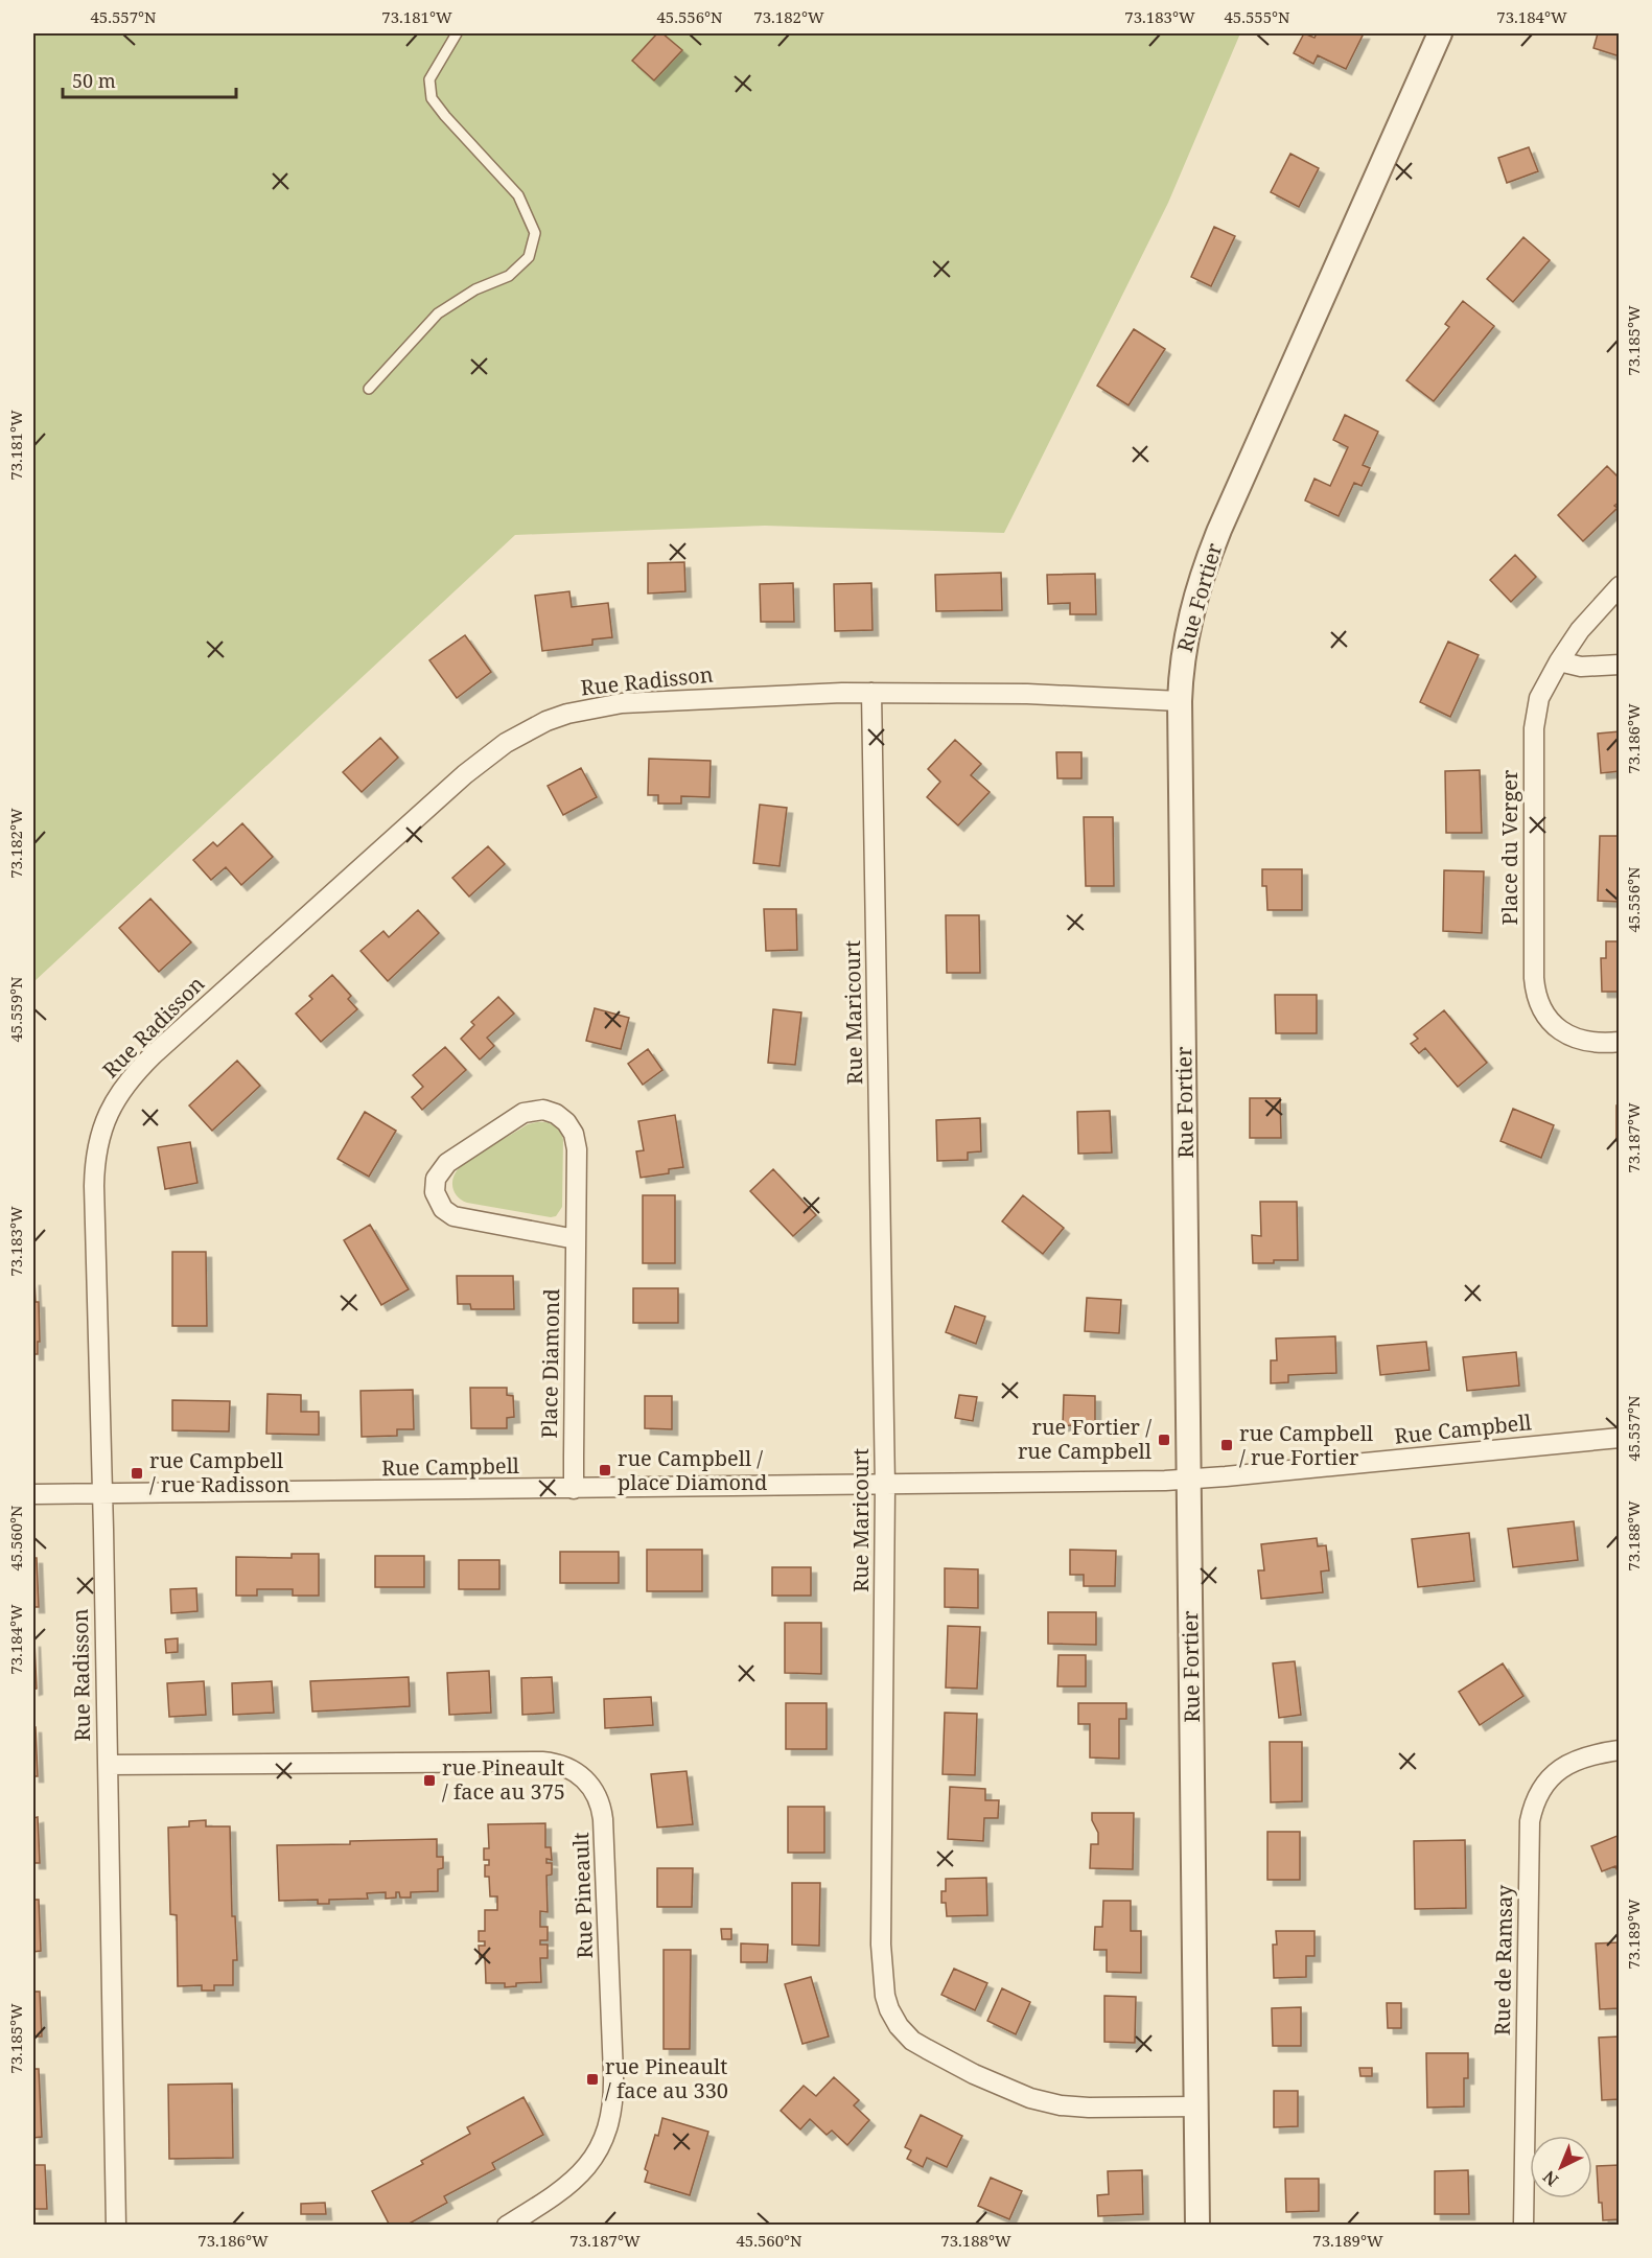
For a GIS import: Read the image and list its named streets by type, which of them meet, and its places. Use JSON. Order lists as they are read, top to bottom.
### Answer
{
  "streets": {
    "street": [
      "Rue Fortier",
      "Rue Radisson",
      "Place du Verger",
      "Rue Maricourt",
      "Place Diamond",
      "Rue Campbell",
      "Rue Pineault",
      "Rue de Ramsay"
    ]
  },
  "crossings": [
    ["Rue Fortier", "Rue Radisson"],
    ["Rue Fortier", "Rue Maricourt"],
    ["Rue Fortier", "Rue Campbell"],
    ["Rue Radisson", "Rue Maricourt"],
    ["Rue Radisson", "Rue Campbell"],
    ["Rue Radisson", "Rue Pineault"],
    ["Rue Maricourt", "Rue Campbell"],
    ["Place Diamond", "Rue Campbell"]
  ],
  "places": {
    "transit": [
      "rue Fortier / rue Campbell",
      "rue Campbell / rue Fortier",
      "rue Campbell / place Diamond",
      "rue Campbell / rue Radisson",
      "rue Pineault / face au 375",
      "rue Pineault / face au 330"
    ]
  },
  "scale_bar": "50 m",
  "north": "bottom left",
  "coordinates": [
    "45.557°N",
    "73.181°W",
    "45.556°N",
    "73.182°W",
    "73.183°W",
    "45.555°N",
    "73.184°W",
    "73.185°W",
    "73.186°W",
    "45.559°N",
    "73.187°W",
    "73.188°W",
    "45.560°N",
    "73.189°W"
  ]
}
